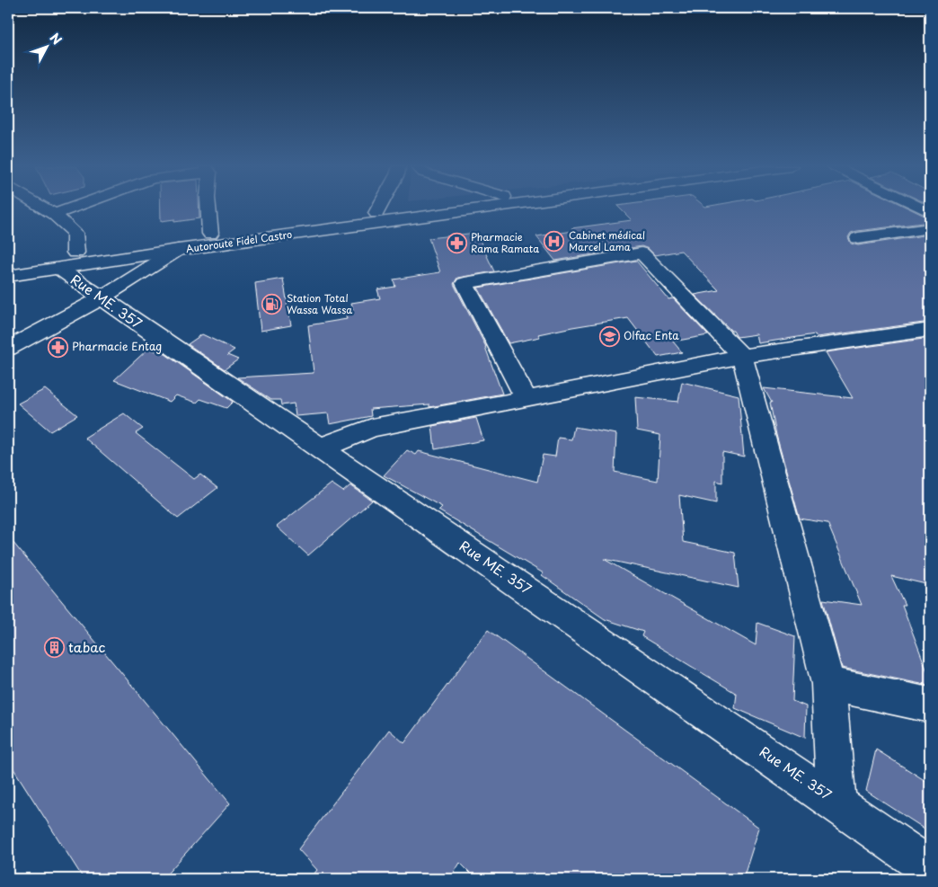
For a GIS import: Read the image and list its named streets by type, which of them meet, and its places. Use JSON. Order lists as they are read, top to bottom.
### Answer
{
  "streets": {
    "main road": ["Autoroute Fidel Castro", "Rue ME. 357"]
  },
  "crossings": [
    ["Autoroute Fidel Castro", "Rue ME. 357"]
  ],
  "places": {
    "hospital": ["Cabinet médical Marcel Lama"],
    "pharmacy": ["Pharmacie Rama Ramata", "Pharmacie Entag"],
    "fuel station": ["Station Total Wassa Wassa"],
    "school or university": ["Olfac Enta"],
    "building": ["tabac"]
  },
  "north": "top right"
}
